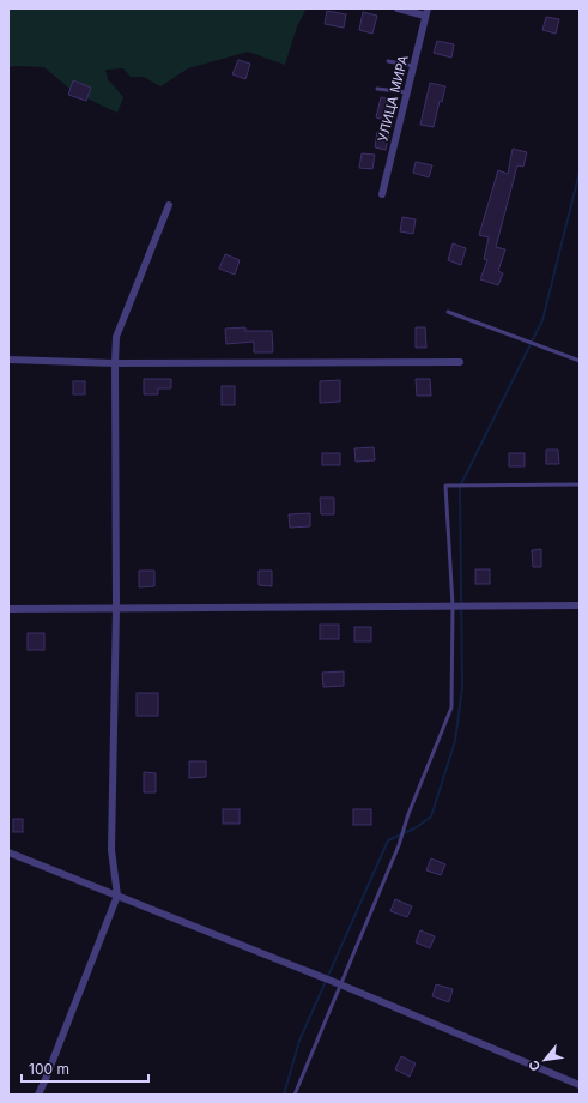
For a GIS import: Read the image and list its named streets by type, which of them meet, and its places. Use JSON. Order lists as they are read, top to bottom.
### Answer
{
  "streets": {
    "street": ["УЛИЦА МИРА"]
  },
  "scale_bar": "100 m",
  "north": "bottom left"
}
